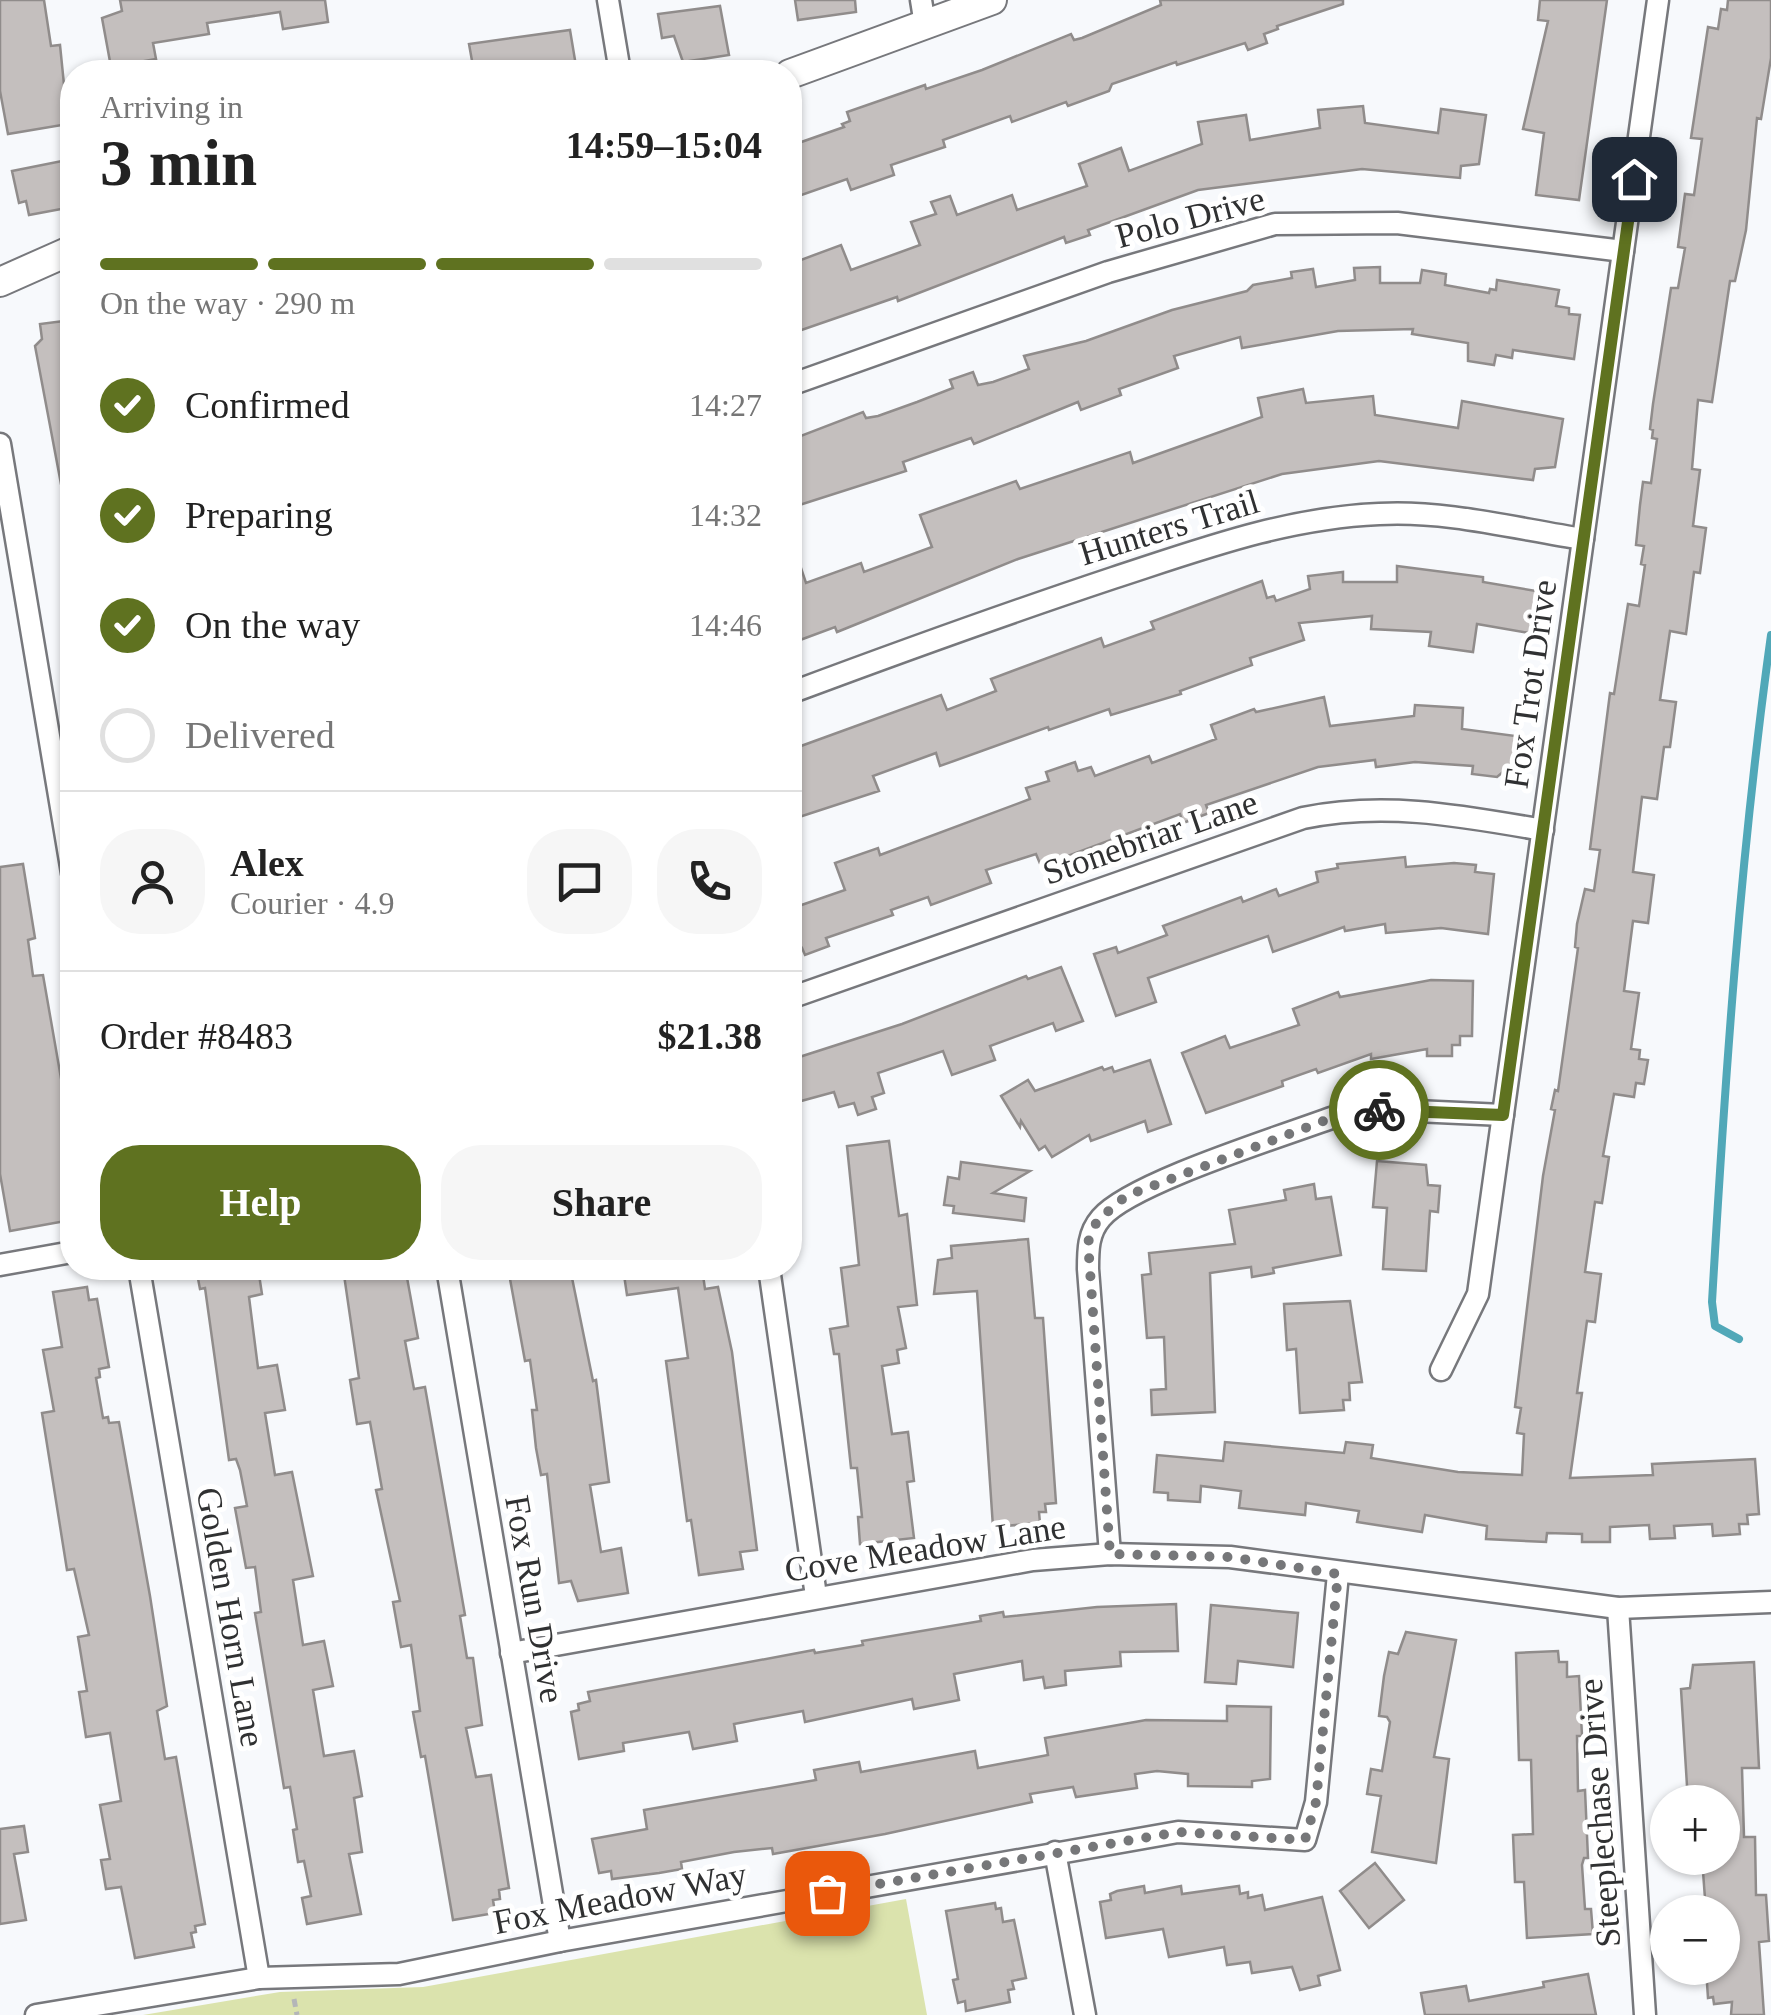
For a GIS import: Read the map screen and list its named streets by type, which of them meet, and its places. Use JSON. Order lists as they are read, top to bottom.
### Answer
{
  "streets": {
    "street": [
      "Polo Drive",
      "Hunters Trail",
      "Fox Trot Drive",
      "Stonebriar Lane",
      "Cove Meadow Lane",
      "Fox Run Drive",
      "Golden Horn Lane",
      "Steeplechase Drive",
      "Fox Meadow Way"
    ]
  },
  "crossings": [
    ["Polo Drive", "Fox Trot Drive"],
    ["Hunters Trail", "Fox Trot Drive"],
    ["Fox Trot Drive", "Stonebriar Lane"],
    ["Cove Meadow Lane", "Fox Run Drive"],
    ["Cove Meadow Lane", "Steeplechase Drive"],
    ["Cove Meadow Lane", "Fox Meadow Way"],
    ["Fox Run Drive", "Fox Meadow Way"],
    ["Golden Horn Lane", "Fox Meadow Way"]
  ],
  "page": {
    "heading": ["3 min", "Arriving in", "14:59–15:04"],
    "panel": [
      "Alex",
      "Courier · 4.9",
      "Order #8483",
      "$21.38"
    ],
    "bar": "On the way · 290 m",
    "list": [
      ["Confirmed", "14:27"],
      ["Preparing", "14:32"],
      ["On the way", "14:46"],
      "Delivered"
    ],
    "buttons": ["Help", "Share"],
    "map_buttons": ["+", "−"]
  }
}
